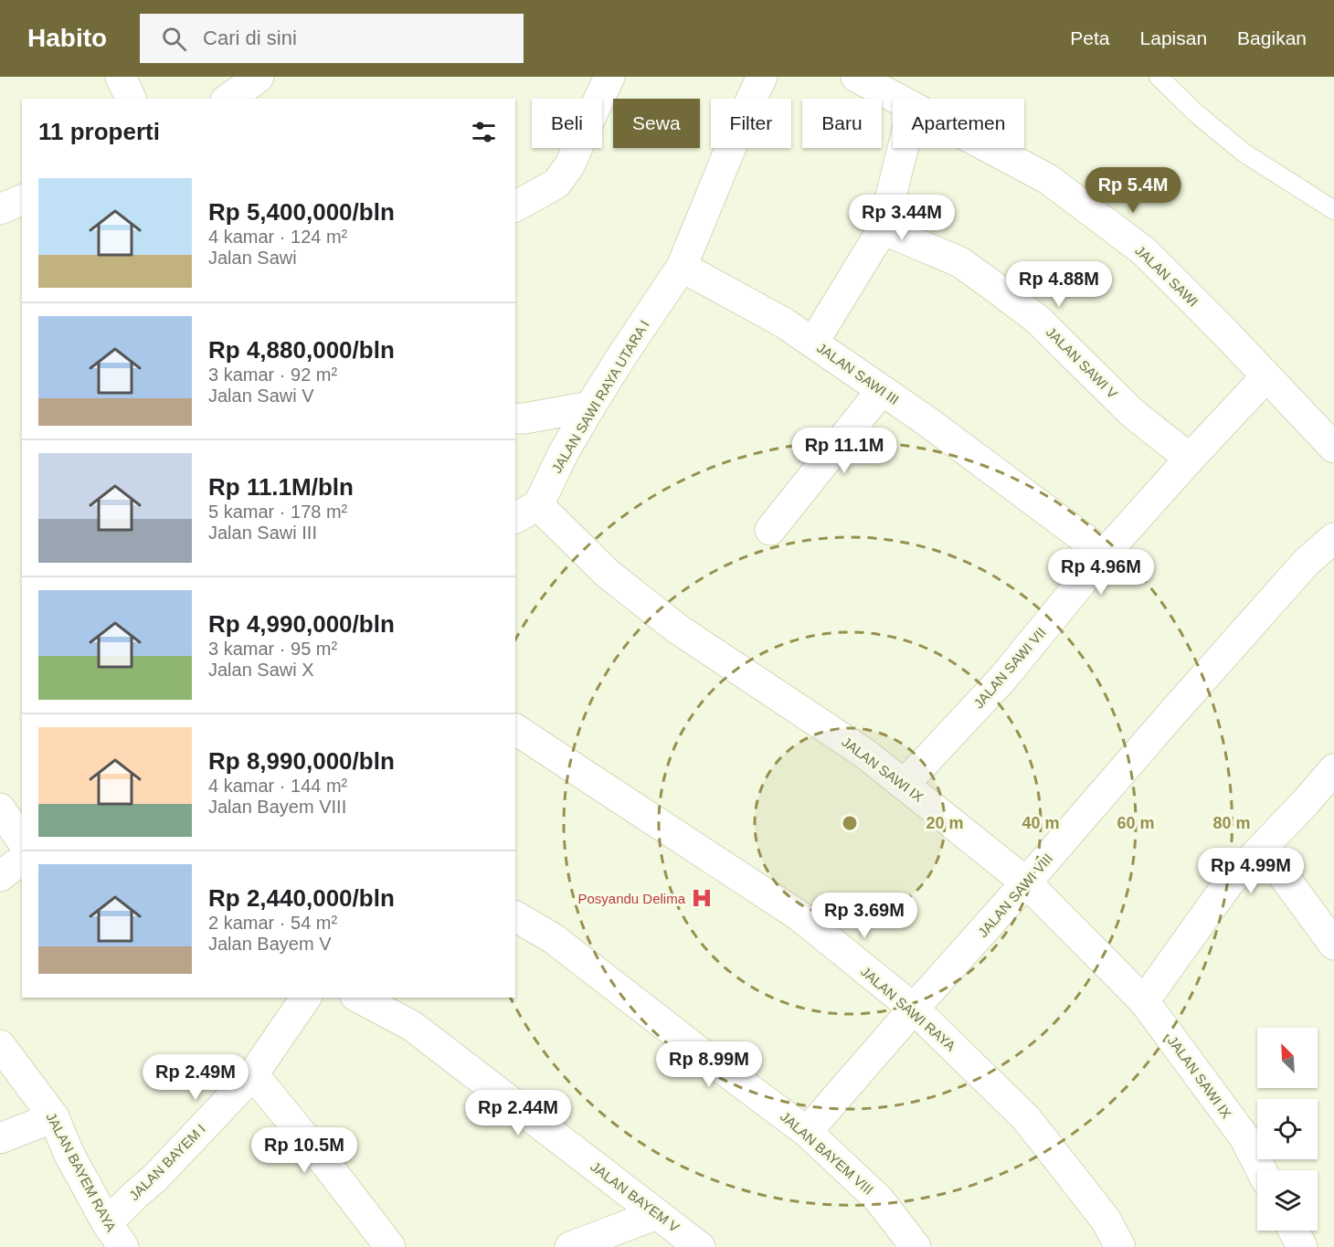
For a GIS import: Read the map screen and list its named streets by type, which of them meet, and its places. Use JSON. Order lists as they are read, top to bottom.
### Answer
{
  "streets": {
    "street": [
      "JALAN SAWI",
      "JALAN SAWI V",
      "JALAN SAWI III",
      "JALAN SAWI RAYA UTARA I",
      "JALAN SAWI VII",
      "JALAN SAWI IX",
      "JALAN SAWI VIII",
      "JALAN SAWI RAYA",
      "JALAN BAYEM VIII",
      "JALAN BAYEM I",
      "JALAN BAYEM RAYA",
      "JALAN BAYEM V"
    ]
  },
  "crossings": [
    ["JALAN SAWI", "JALAN SAWI VII"],
    ["JALAN SAWI V", "JALAN SAWI VII"],
    ["JALAN SAWI III", "JALAN SAWI RAYA UTARA I"],
    ["JALAN SAWI III", "JALAN SAWI VII"],
    ["JALAN SAWI RAYA UTARA I", "JALAN SAWI IX"],
    ["JALAN SAWI VII", "JALAN SAWI IX"],
    ["JALAN SAWI IX", "JALAN SAWI VIII"],
    ["JALAN SAWI VIII", "JALAN SAWI RAYA"],
    ["JALAN SAWI VIII", "JALAN BAYEM VIII"],
    ["JALAN BAYEM I", "JALAN BAYEM RAYA"]
  ],
  "places": {
    "hospital": ["Posyandu Delima"]
  },
  "north": "top left",
  "page": {
    "header": "Habito",
    "search": "Cari di sini",
    "nav": ["Peta", "Lapisan", "Bagikan"],
    "chip": [
      "Beli",
      "Sewa",
      "Filter",
      "Baru",
      "Apartemen"
    ],
    "heading": "11 properti",
    "list": [
      {
        "name": "Rp 5,400,000/bln",
        "note": "4 kamar · 124 m² · Jalan Sawi"
      },
      {
        "name": "Rp 4,880,000/bln",
        "note": "3 kamar · 92 m² · Jalan Sawi V"
      },
      {
        "name": "Rp 11.1M/bln",
        "note": "5 kamar · 178 m² · Jalan Sawi III"
      },
      {
        "name": "Rp 4,990,000/bln",
        "note": "3 kamar · 95 m² · Jalan Sawi X"
      },
      {
        "name": "Rp 8,990,000/bln",
        "note": "4 kamar · 144 m² · Jalan Bayem VIII"
      },
      {
        "name": "Rp 2,440,000/bln",
        "note": "2 kamar · 54 m² · Jalan Bayem V"
      }
    ],
    "price": [
      "Rp 5.4M",
      "Rp 3.44M",
      "Rp 4.88M",
      "Rp 11.1M",
      "Rp 4.96M",
      "Rp 4.99M",
      "Rp 3.69M",
      "Rp 8.99M",
      "Rp 2.49M",
      "Rp 2.44M",
      "Rp 10.5M"
    ]
  },
  "rings": [
    "20 m",
    "40 m",
    "60 m",
    "80 m"
  ]
}
